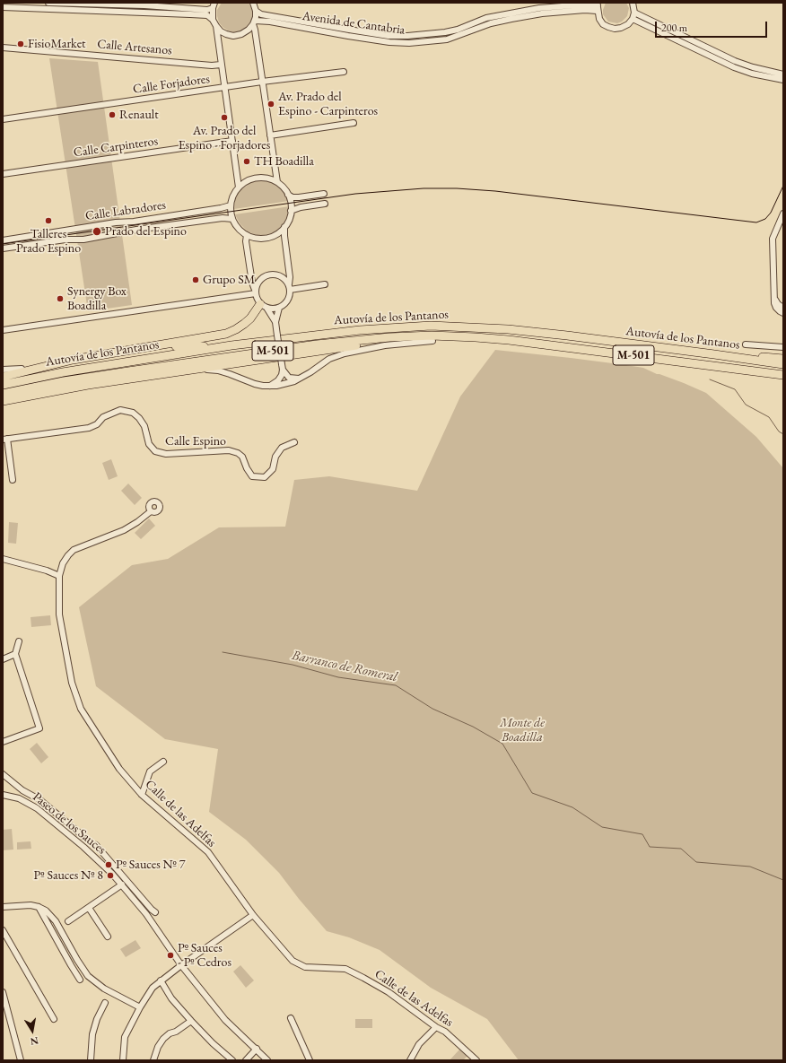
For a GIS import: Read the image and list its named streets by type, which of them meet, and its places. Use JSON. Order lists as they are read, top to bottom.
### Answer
{
  "streets": {
    "highway": ["Autovía de los Pantanos", "M-501"],
    "street": [
      "Avenida de Cantabria",
      "Calle Artesanos",
      "Calle Forjadores",
      "Calle Carpinteros",
      "Calle Labradores",
      "Calle Espino",
      "Calle de las Adelfas",
      "Paseo de los Sauces"
    ]
  },
  "water": ["Barranco de Romeral"],
  "parks": ["Monte de Boadilla"],
  "places": [
    "FisioMarket",
    "Av. Prado del Espino - Carpinteros",
    "Renault",
    "Av. Prado del Espino - Forjadores",
    "TH Boadilla",
    "Talleres Prado Espino",
    "Prado del Espino",
    "Grupo SM",
    "Synergy Box Boadilla",
    "Pº Sauces Nº 7",
    "Pº Sauces Nº 8",
    "Pº Sauces - Pº Cedros"
  ],
  "scale_bar": "200 m",
  "north": "bottom"
}
